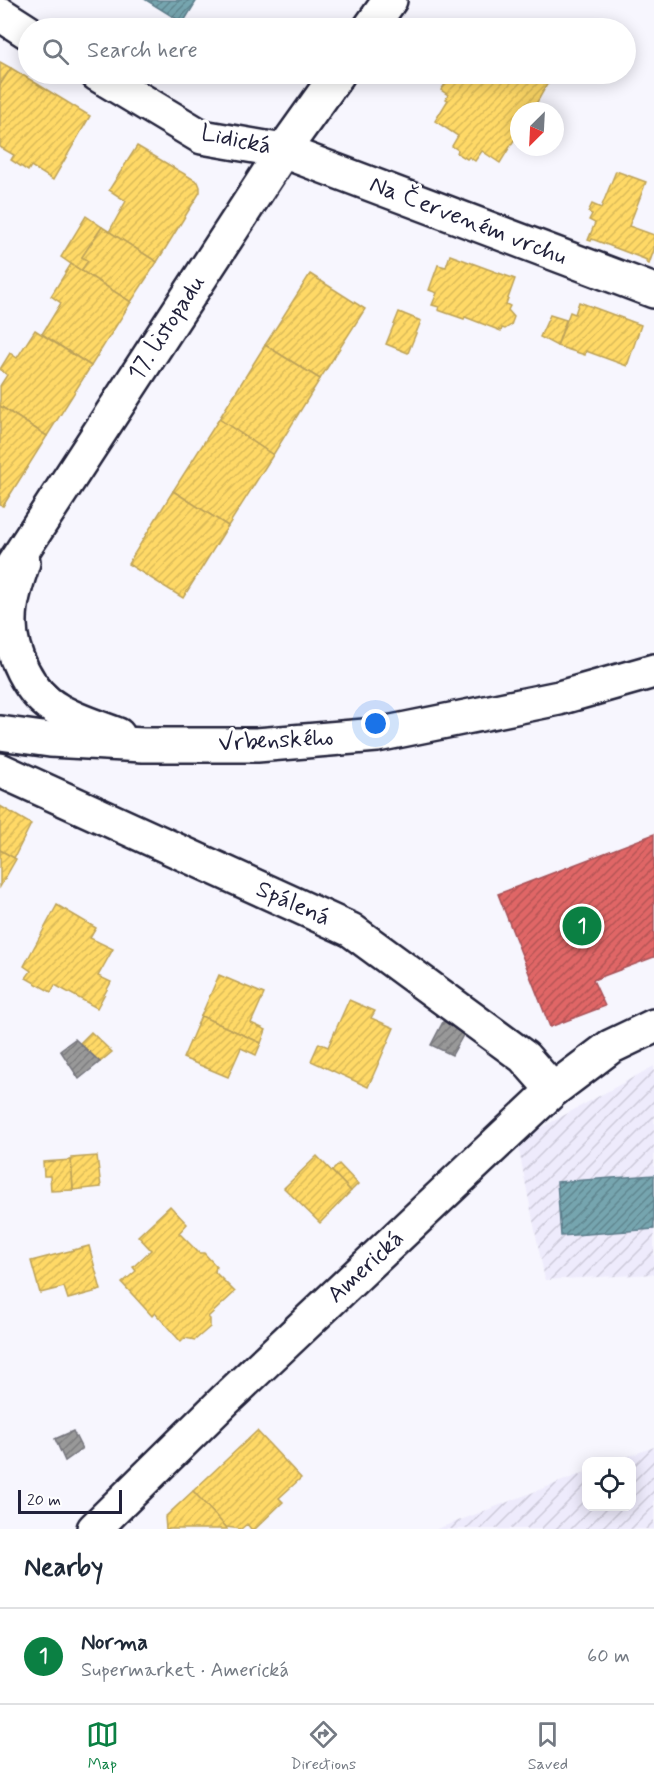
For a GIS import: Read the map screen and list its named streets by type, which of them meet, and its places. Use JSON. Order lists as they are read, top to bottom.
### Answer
{
  "streets": {
    "street": [
      "Lidická",
      "Na Červeném vrchu",
      "17. listopadu",
      "Vrbenského",
      "Spálená",
      "Americká"
    ]
  },
  "crossings": [
    ["Lidická", "Na Červeném vrchu"],
    ["Lidická", "17. listopadu"],
    ["Na Červeném vrchu", "17. listopadu"],
    ["Spálená", "Americká"]
  ],
  "scale_bar": "20 m",
  "north": "bottom left",
  "page": {
    "search": "Search here",
    "pins": "1",
    "scale": "20 m",
    "heading": "Nearby",
    "list": [
      {
        "mark": "1",
        "name": "Norma",
        "note": "Supermarket · Americká",
        "value": "60 m"
      }
    ],
    "nav": ["Map", "Directions", "Saved"]
  }
}
